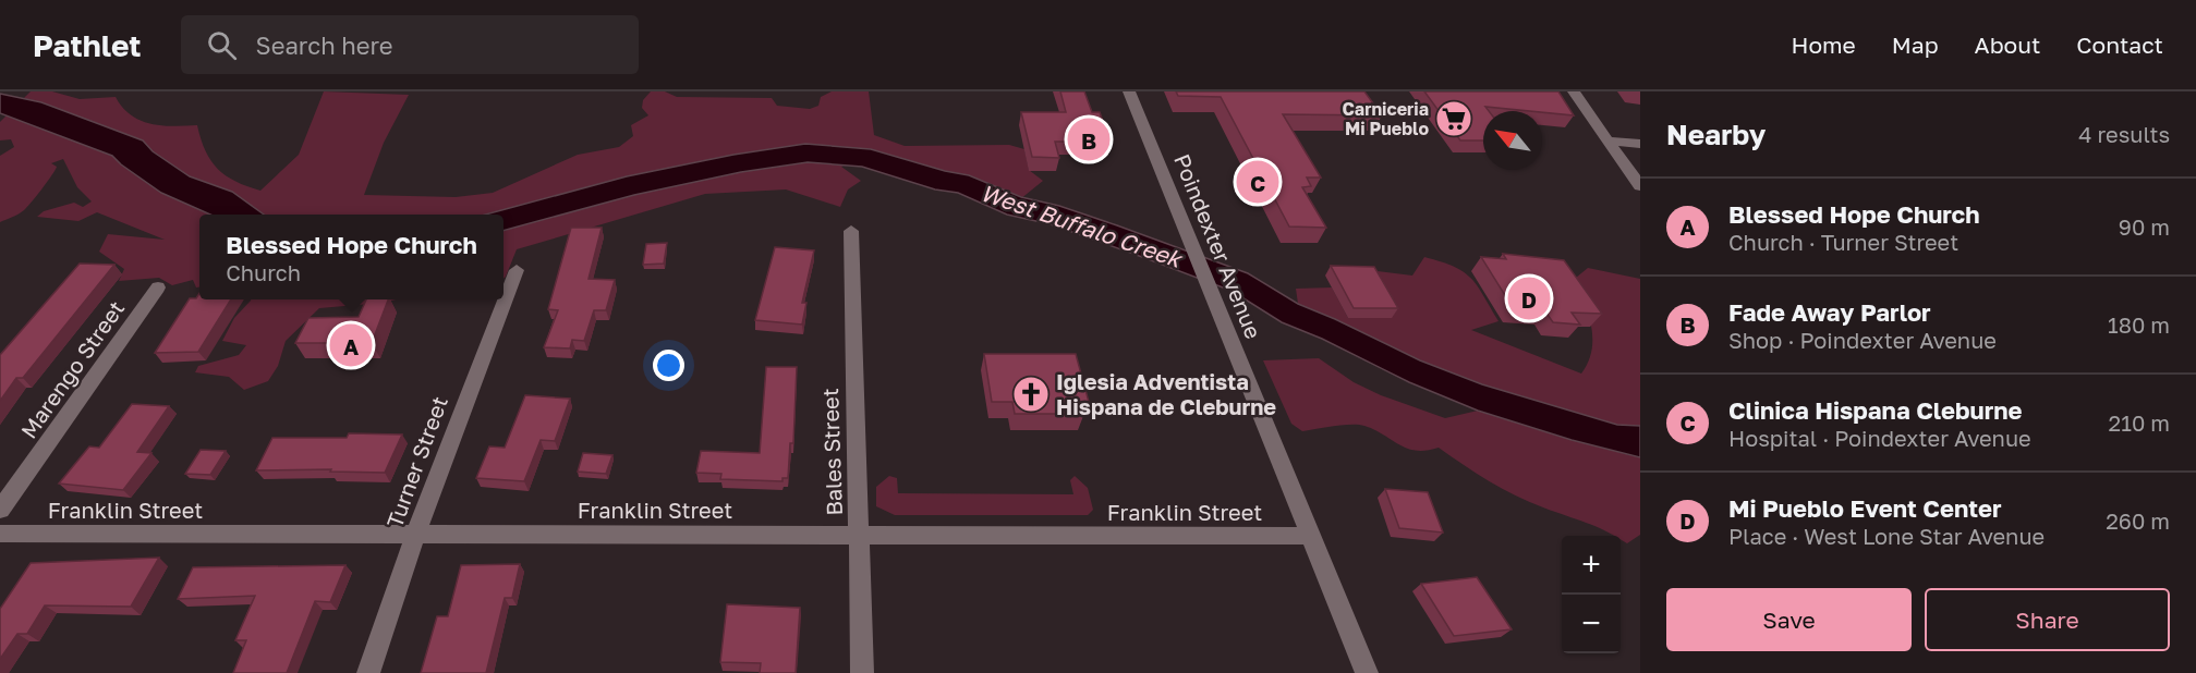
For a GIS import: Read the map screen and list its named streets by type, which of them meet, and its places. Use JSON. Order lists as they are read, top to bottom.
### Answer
{
  "streets": {
    "street": [
      "Poindexter Avenue",
      "Marengo Street",
      "Bales Street",
      "Turner Street",
      "Franklin Street"
    ]
  },
  "crossings": [
    ["Poindexter Avenue", "Franklin Street"],
    ["Bales Street", "Franklin Street"],
    ["Turner Street", "Franklin Street"]
  ],
  "water": ["West Buffalo Creek"],
  "places": {
    "supermarket": ["Carniceria Mi Pueblo"],
    "church": ["Iglesia Adventista Hispana de Cleburne"]
  },
  "north": "top left",
  "page": {
    "header": "Pathlet",
    "search": "Search here",
    "nav": [
      "Home",
      "Map",
      "About",
      "Contact"
    ],
    "heading": ["Nearby", "4 results"],
    "pins": [
      "B",
      "C",
      "D",
      "A"
    ],
    "list": [
      {
        "mark": "A",
        "name": "Blessed Hope Church",
        "note": "Church · Turner Street",
        "value": "90 m"
      },
      {
        "mark": "B",
        "name": "Fade Away Parlor",
        "note": "Shop · Poindexter Avenue",
        "value": "180 m"
      },
      {
        "mark": "C",
        "name": "Clinica Hispana Cleburne",
        "note": "Hospital · Poindexter Avenue",
        "value": "210 m"
      },
      {
        "mark": "D",
        "name": "Mi Pueblo Event Center",
        "note": "Place · West Lone Star Avenue",
        "value": "260 m"
      }
    ],
    "popup": ["Blessed Hope Church", "Church"],
    "map_buttons": ["+", "−"],
    "buttons": ["Save", "Share"]
  }
}
